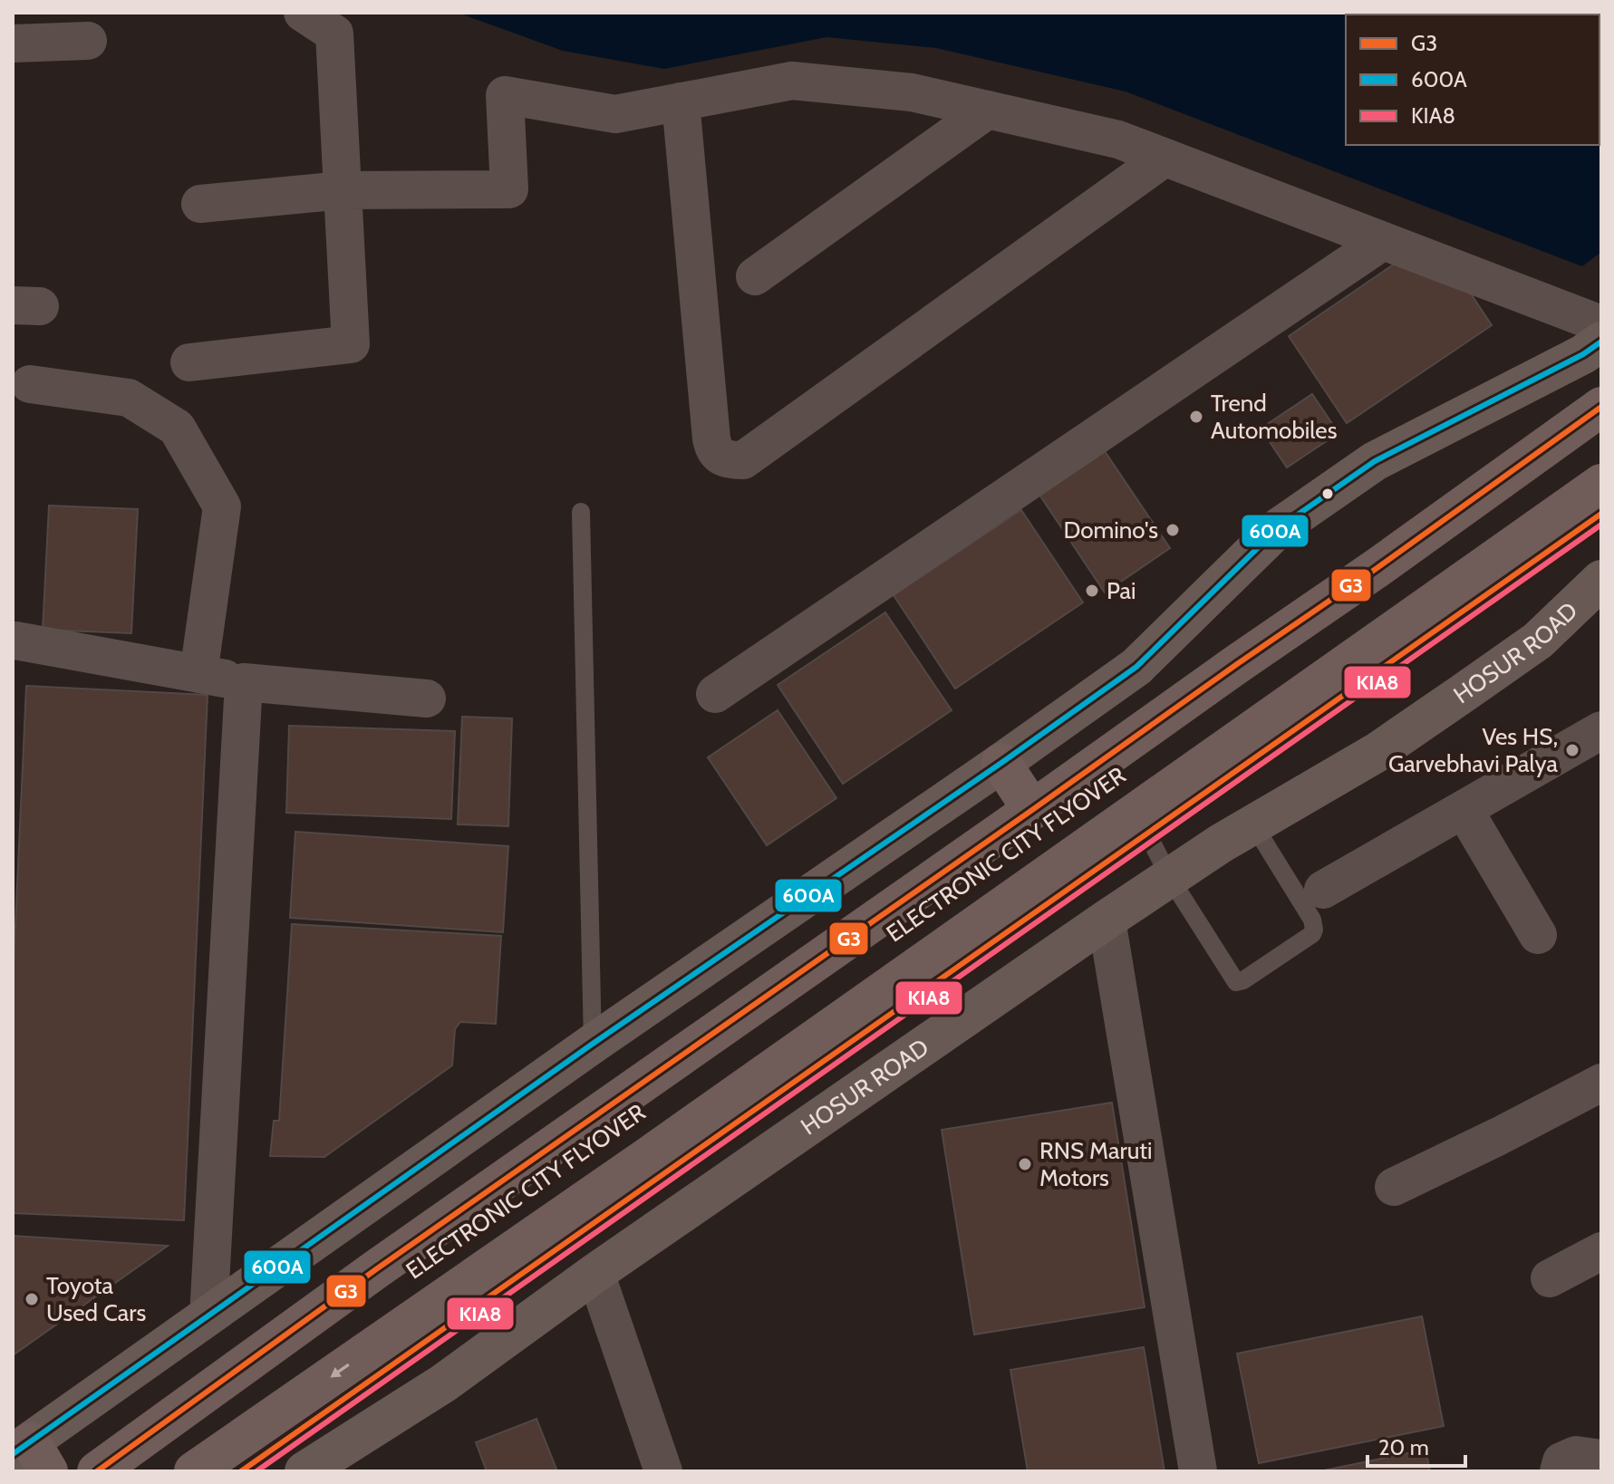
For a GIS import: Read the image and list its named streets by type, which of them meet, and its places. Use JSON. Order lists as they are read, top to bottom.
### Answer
{
  "streets": {
    "highway": ["HOSUR ROAD", "ELECTRONIC CITY FLYOVER"]
  },
  "places": [
    "Trend Automobiles",
    "Domino's",
    "Pai",
    "Ves HS, Garvebhavi Palya",
    "RNS Maruti Motors",
    "Toyota Used Cars"
  ],
  "lines": ["transit line 600A", "transit line G3", "transit line KIA8"],
  "legend": ["G3", "600A", "KIA8"],
  "scale_bar": "20 m"
}
